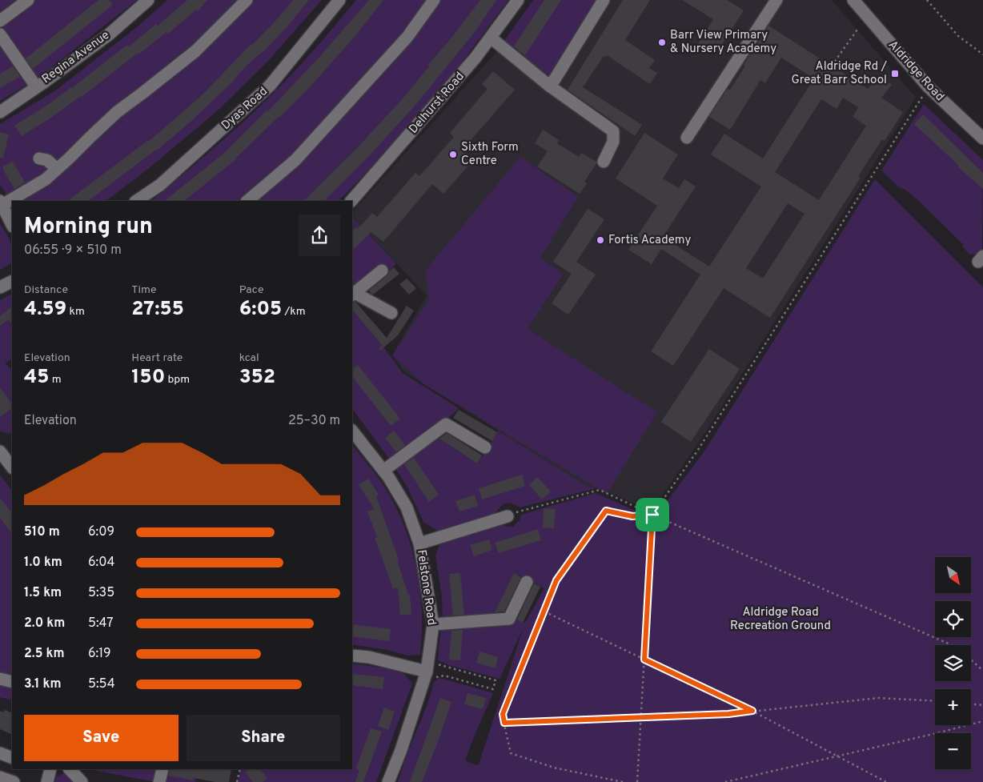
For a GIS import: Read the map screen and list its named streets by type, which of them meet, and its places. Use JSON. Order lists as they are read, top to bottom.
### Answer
{
  "streets": {
    "street": [
      "Regina Avenue",
      "Aldridge Road",
      "Delhurst Road",
      "Dyas Road",
      "Felstone Road"
    ]
  },
  "parks": ["Aldridge Road Recreation Ground"],
  "places": {
    "other": ["Barr View Primary & Nursery Academy", "Sixth Form Centre", "Fortis Academy"],
    "transit": ["Aldridge Rd / Great Barr School"]
  },
  "north": "bottom right",
  "page": {
    "heading": ["Morning run", "06:55 · 9 × 510 m"],
    "stats": [
      ["Distance", "4.59 km"],
      ["Time", "27:55"],
      ["Pace", "6:05 /km"],
      ["Elevation", "45 m"],
      ["Heart rate", "150 bpm"],
      ["kcal", "352"]
    ],
    "chart": ["Elevation", "25–30 m"],
    "list": [
      {
        "name": "510 m",
        "note": "6:09"
      },
      {
        "name": "1.0 km",
        "note": "6:04"
      },
      {
        "name": "1.5 km",
        "note": "5:35"
      },
      {
        "name": "2.0 km",
        "note": "5:47"
      },
      {
        "name": "2.5 km",
        "note": "6:19"
      },
      {
        "name": "3.1 km",
        "note": "5:54"
      }
    ],
    "map_buttons": ["+", "−"],
    "buttons": ["Save", "Share"]
  }
}
